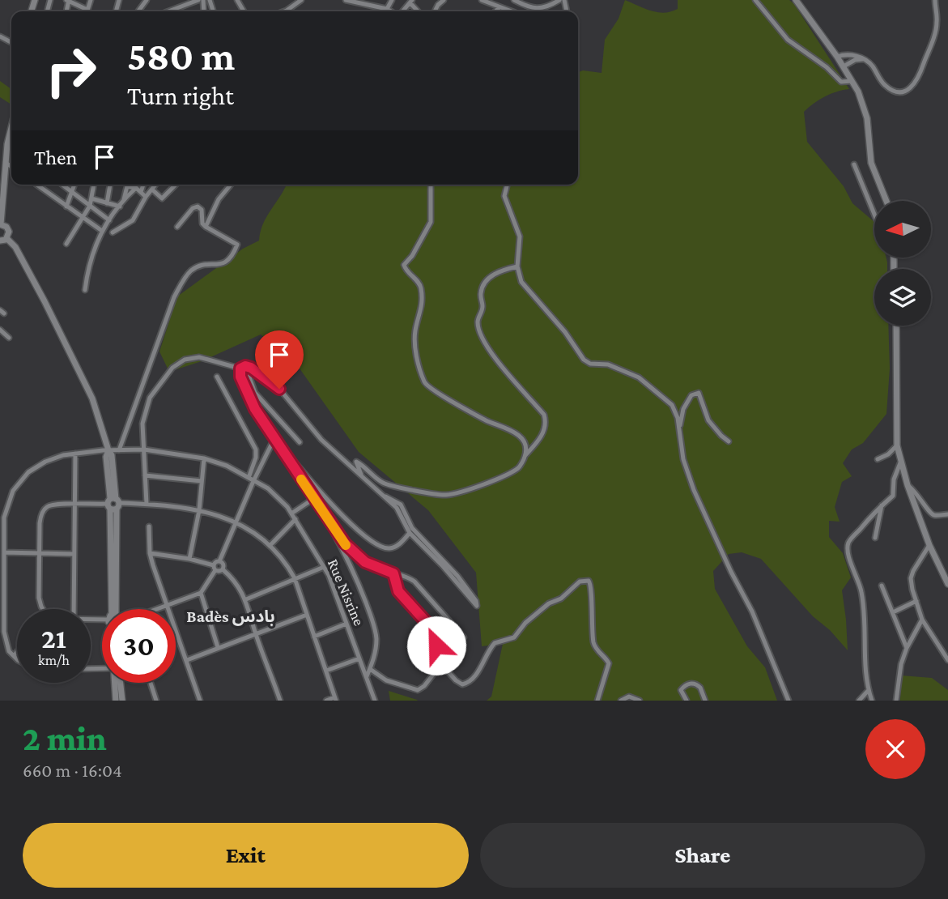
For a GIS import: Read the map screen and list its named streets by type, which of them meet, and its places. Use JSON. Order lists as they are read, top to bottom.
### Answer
{
  "streets": {
    "street": ["Rue Nisrine"]
  },
  "districts": ["Badès بادس"],
  "north": "left",
  "page": {
    "turn": ["580 m", "Turn right"],
    "then": "Then",
    "speed": "21 km/h",
    "limit": "30",
    "heading": ["2 min", "660 m · 16:04"],
    "buttons": ["Exit", "Share"]
  }
}
